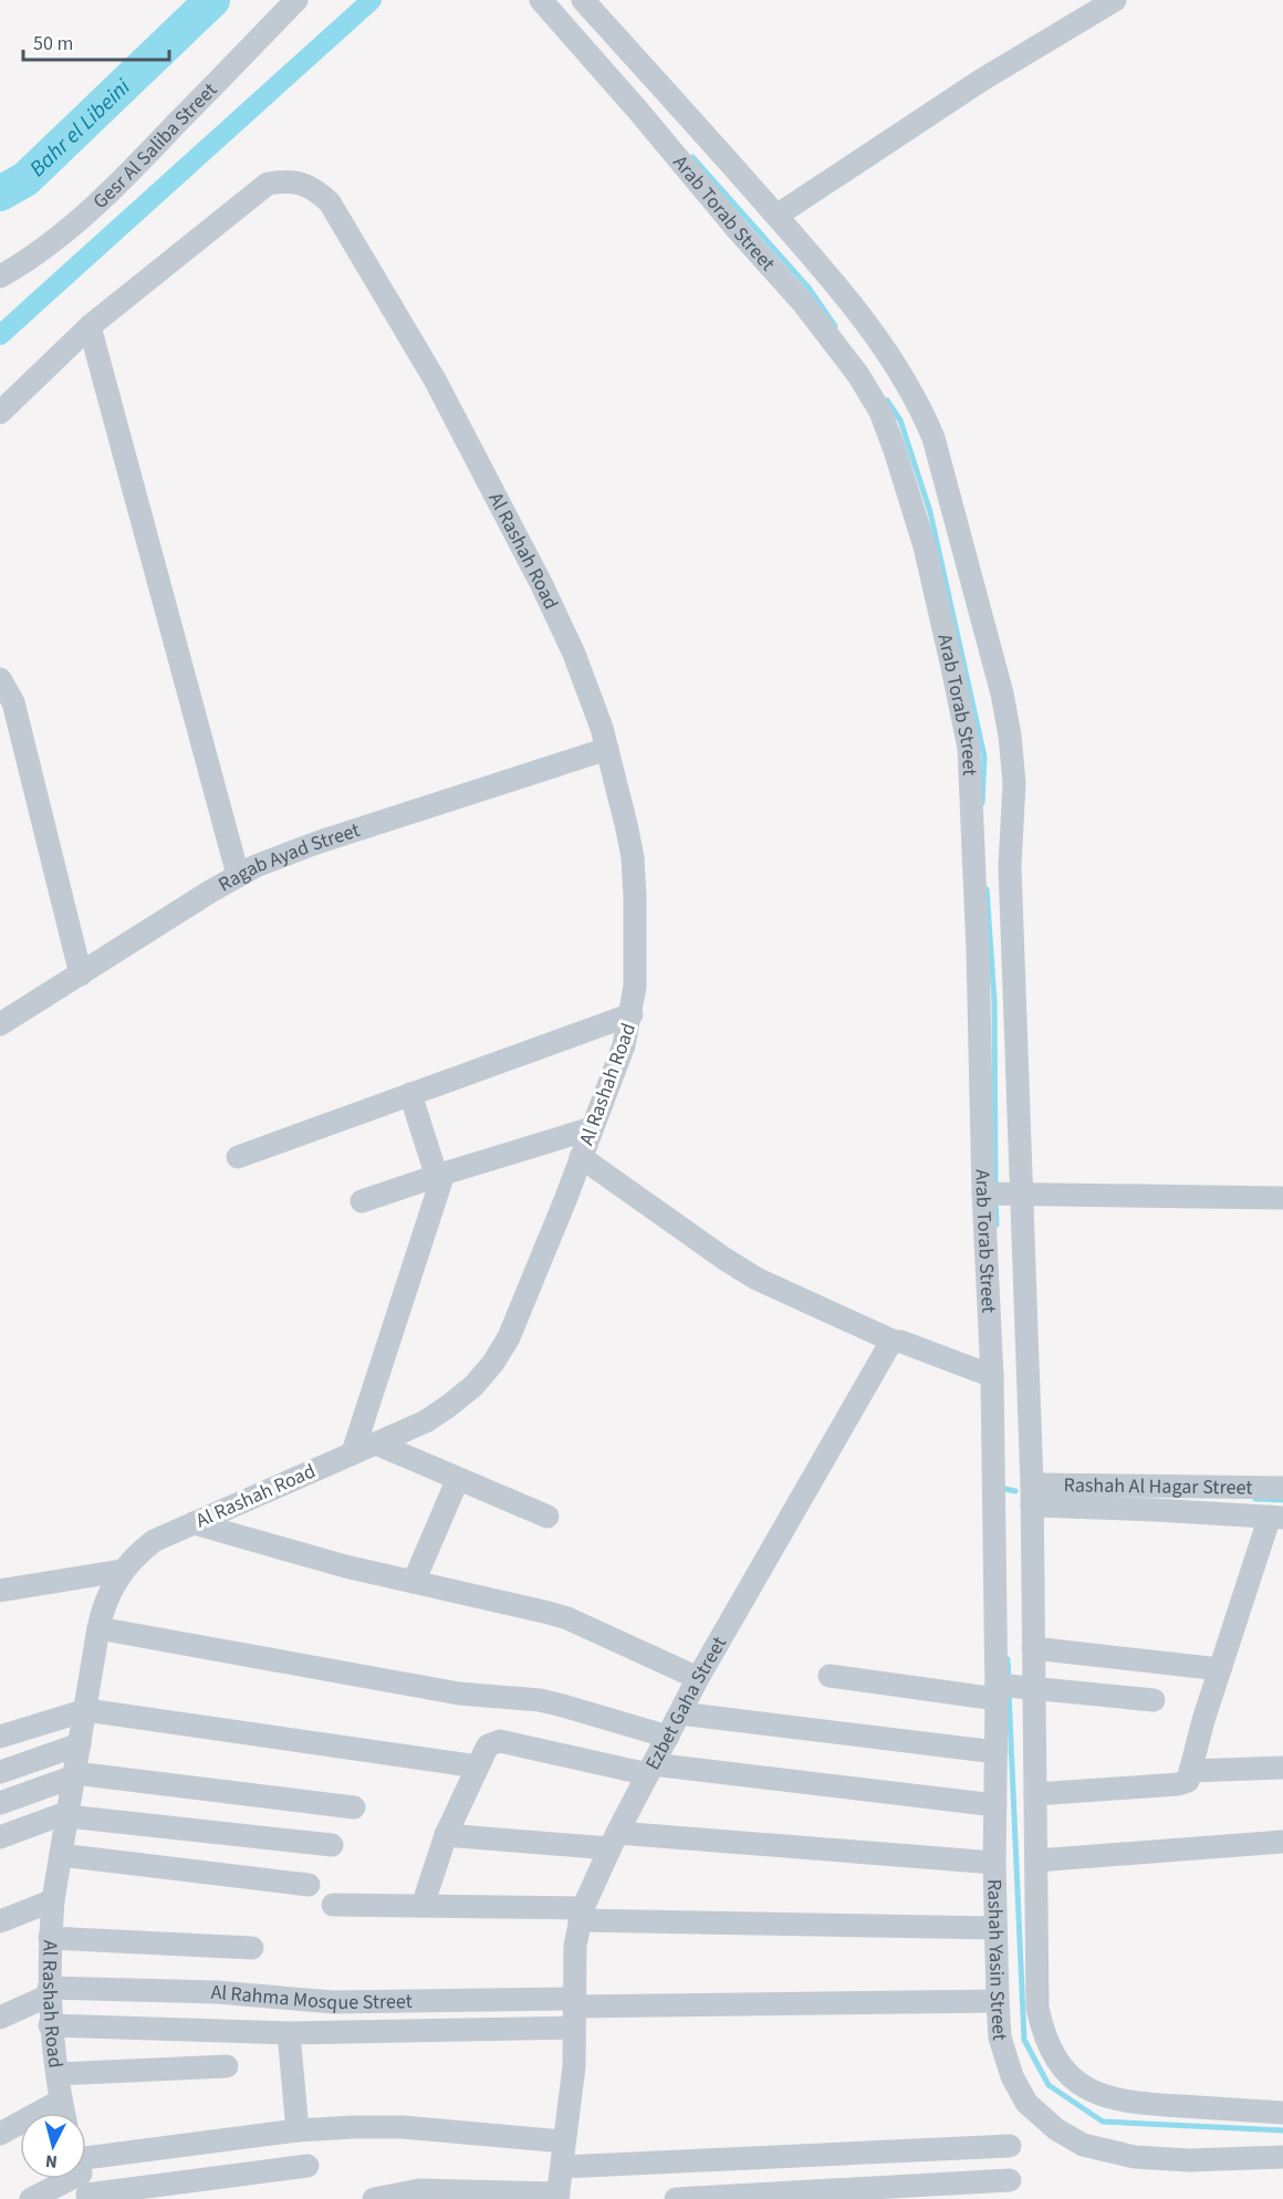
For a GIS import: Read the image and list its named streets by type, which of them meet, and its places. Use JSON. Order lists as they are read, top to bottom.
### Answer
{
  "streets": {
    "street": [
      "Gesr Al Saliba Street",
      "Arab Torab Street",
      "Al Rashah Road",
      "Ragab Ayad Street",
      "Rashah Al Hagar Street",
      "Ezbet Gaha Street",
      "Rashah Yasin Street",
      "Al Rahma Mosque Street"
    ]
  },
  "crossings": [
    ["Arab Torab Street", "Rashah Al Hagar Street"],
    ["Arab Torab Street", "Rashah Yasin Street"],
    ["Al Rashah Road", "Ragab Ayad Street"],
    ["Al Rashah Road", "Al Rahma Mosque Street"],
    ["Rashah Al Hagar Street", "Rashah Yasin Street"],
    ["Ezbet Gaha Street", "Al Rahma Mosque Street"]
  ],
  "water": ["Bahr el Libeini"],
  "scale_bar": "50 m",
  "north": "bottom"
}
